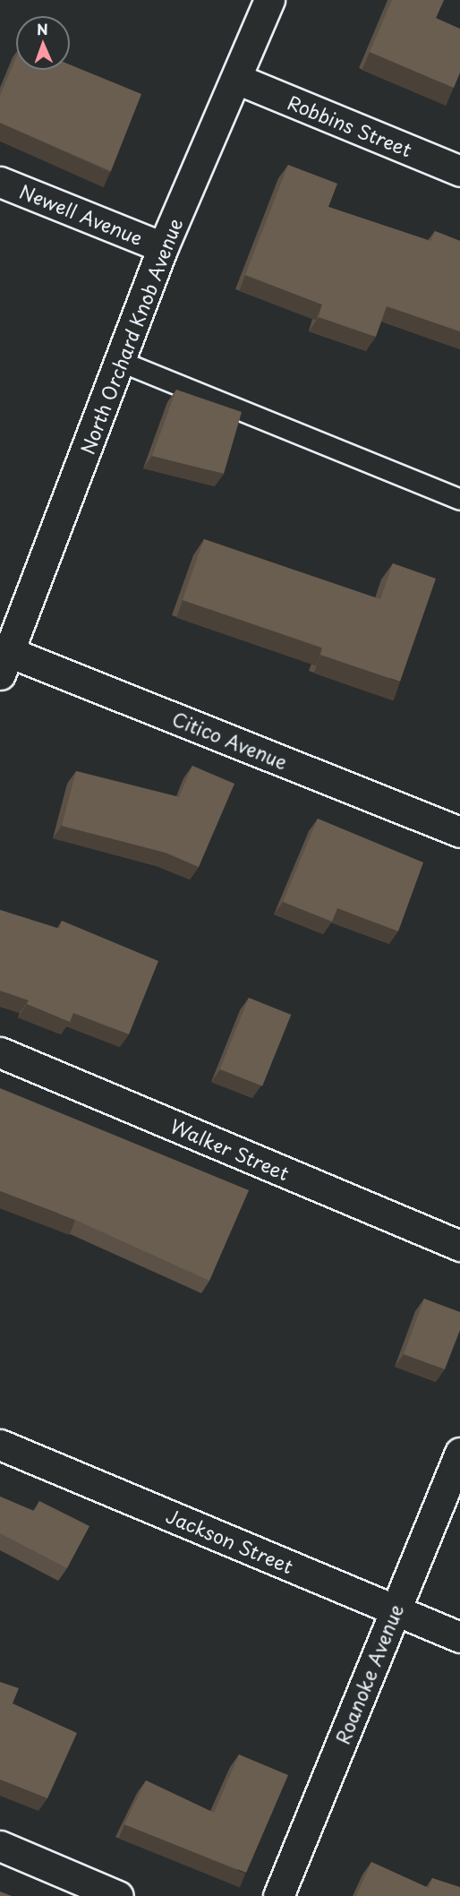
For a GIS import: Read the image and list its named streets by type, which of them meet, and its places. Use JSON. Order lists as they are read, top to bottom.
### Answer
{
  "streets": {
    "street": [
      "Robbins Street",
      "Newell Avenue",
      "North Orchard Knob Avenue",
      "Citico Avenue",
      "Walker Street",
      "Jackson Street",
      "Roanoke Avenue"
    ]
  },
  "crossings": [
    ["Robbins Street", "North Orchard Knob Avenue"],
    ["Newell Avenue", "North Orchard Knob Avenue"],
    ["North Orchard Knob Avenue", "Citico Avenue"],
    ["Jackson Street", "Roanoke Avenue"]
  ],
  "north": "top"
}
